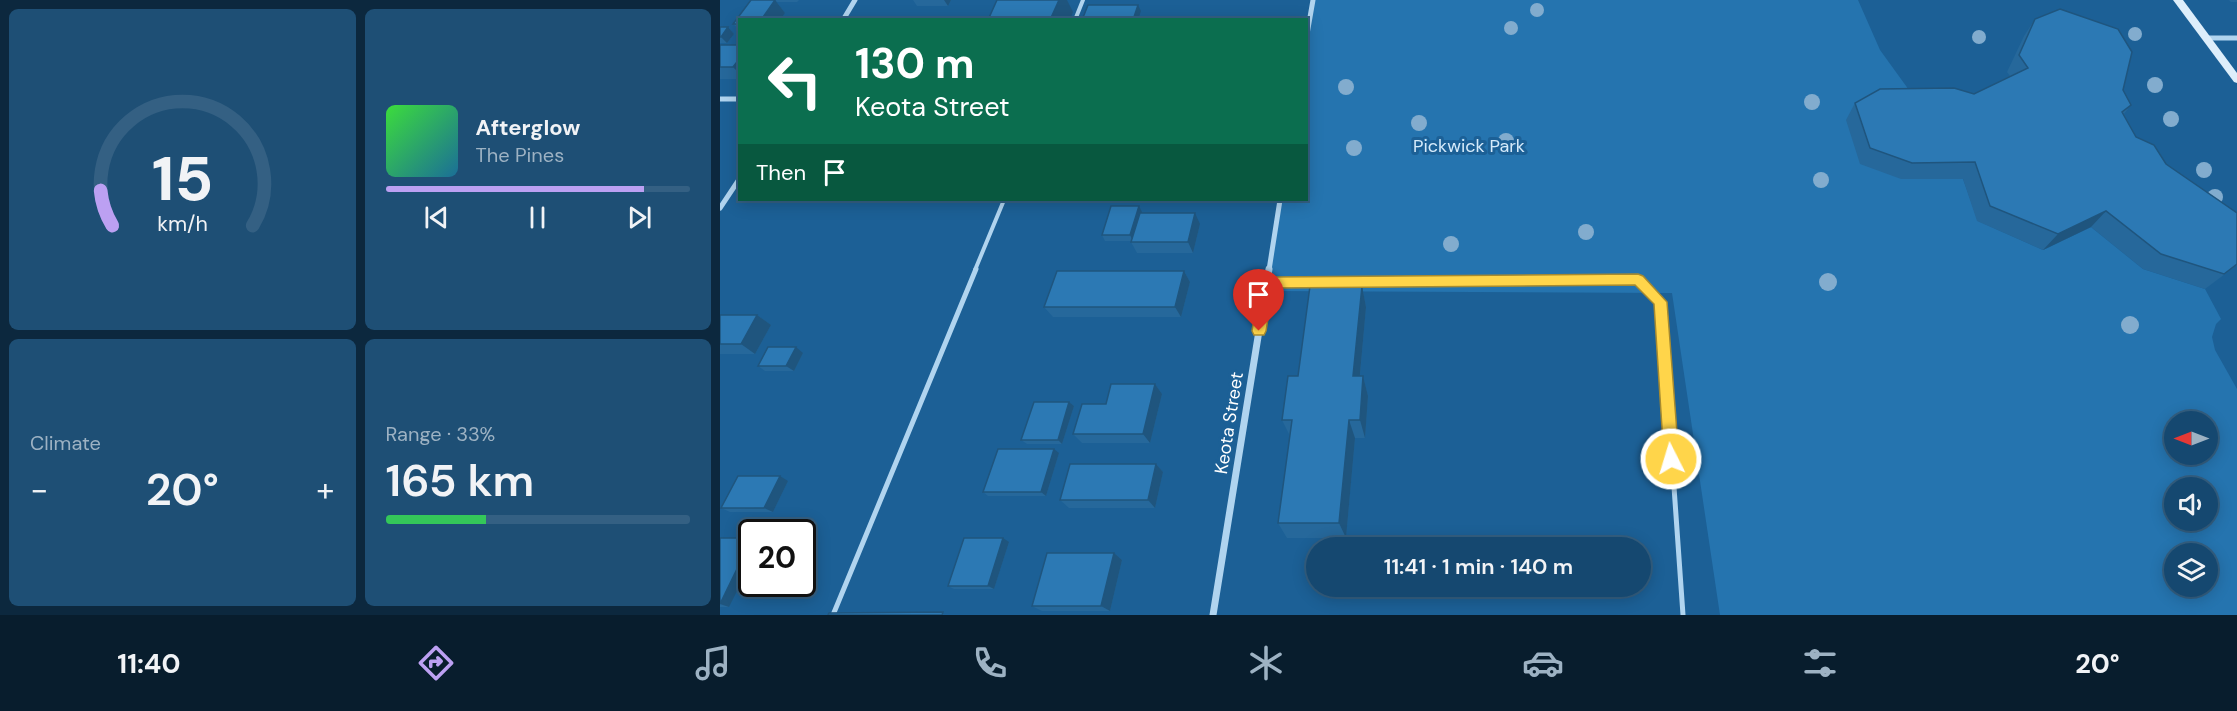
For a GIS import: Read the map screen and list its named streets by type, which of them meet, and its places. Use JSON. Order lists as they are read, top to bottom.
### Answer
{
  "streets": {
    "street": ["Keota Street"]
  },
  "parks": ["Pickwick Park"],
  "north": "left",
  "page": {
    "turn": ["130 m", "Keota Street"],
    "song": ["Afterglow", "The Pines"],
    "then": "Then",
    "tile": [
      "Climate",
      ["Range · 33%", "165 km"]
    ],
    "heat": ["−", "20°", "+"],
    "limit": "20",
    "trip": "11:41 · 1 min · 140 m",
    "tabs": ["11:40", "20°"],
    "gauge": ["15", "km/h"]
  }
}
